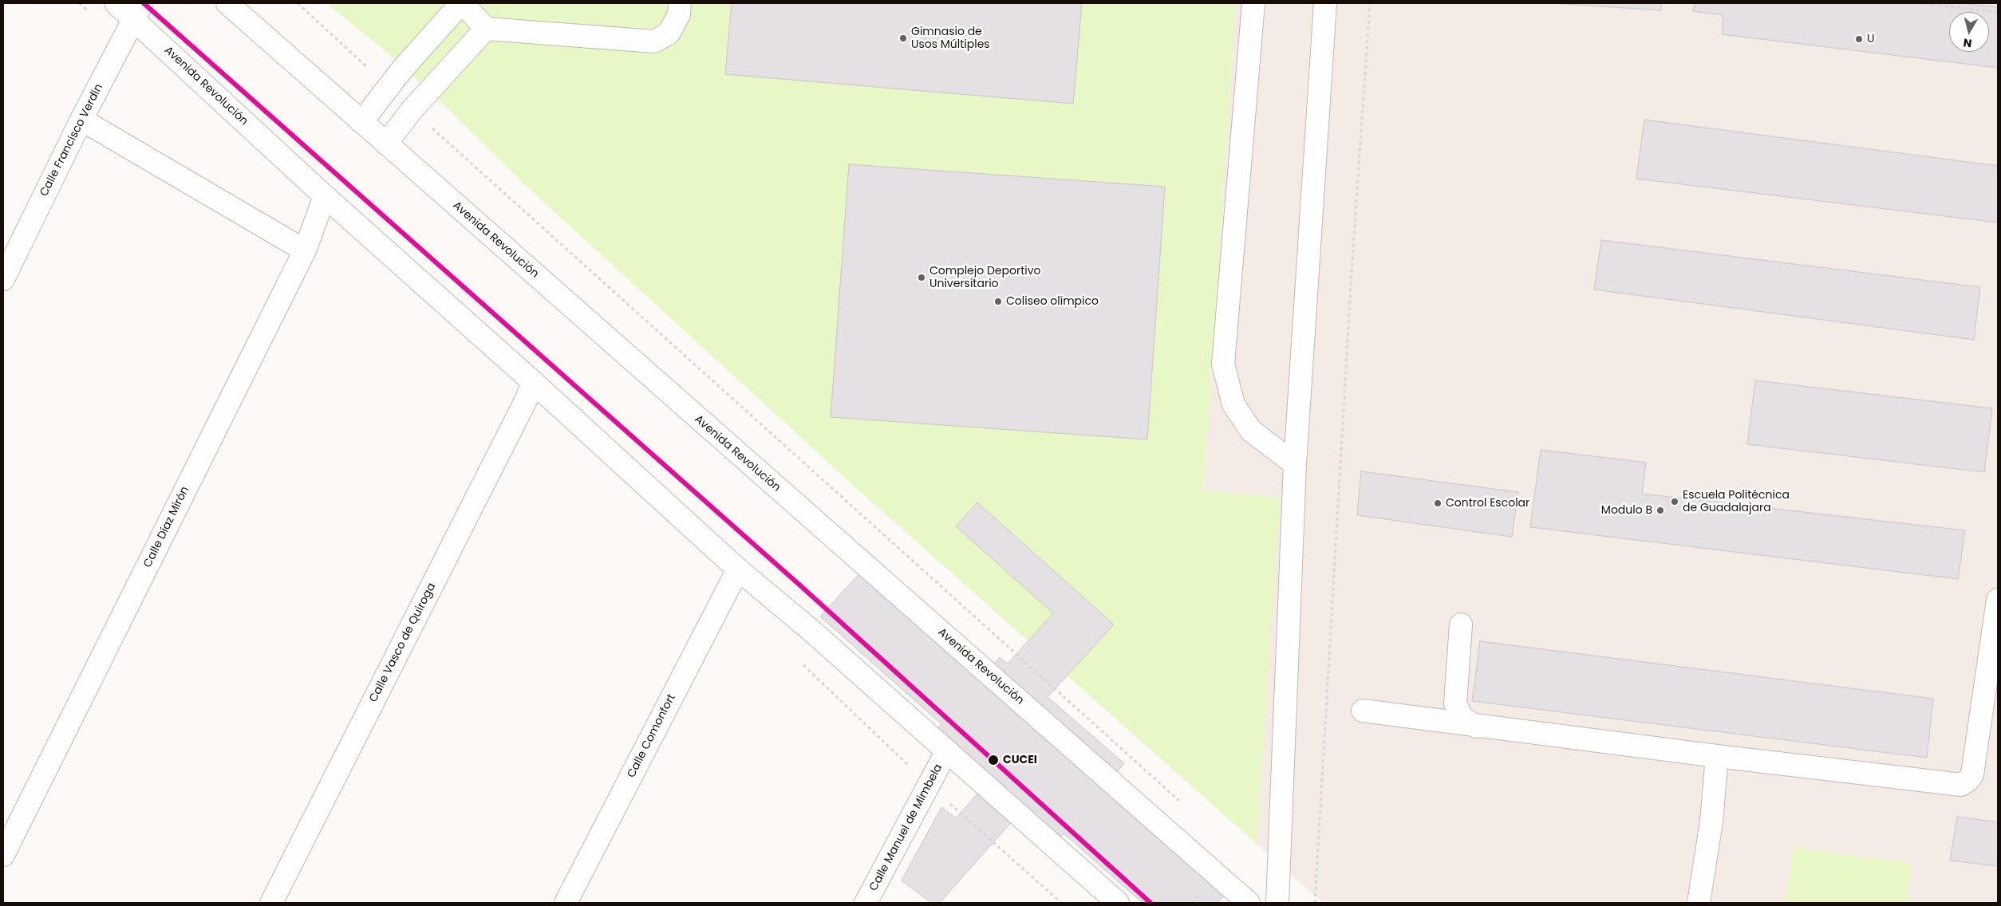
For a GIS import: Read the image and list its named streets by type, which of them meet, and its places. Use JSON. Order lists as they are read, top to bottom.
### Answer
{
  "streets": {
    "main road": [
      "Avenida Revolución",
      "Calle Francisco Verdín",
      "Calle Díaz Mirón",
      "Calle Vasco de Quiroga",
      "Calle Comonfort",
      "Calle Manuel de Mimbela"
    ]
  },
  "crossings": [
    ["Avenida Revolución", "Calle Francisco Verdín"],
    ["Avenida Revolución", "Calle Díaz Mirón"],
    ["Avenida Revolución", "Calle Vasco de Quiroga"],
    ["Avenida Revolución", "Calle Comonfort"],
    ["Avenida Revolución", "Calle Manuel de Mimbela"]
  ],
  "places": [
    "Gimnasio de Usos Múltiples",
    "U",
    "Complejo Deportivo Universitario",
    "Coliseo olímpico",
    "Escuela Politécnica de Guadalajara",
    "Control Escolar",
    "Modulo B",
    "CUCEI"
  ],
  "north": "bottom"
}
